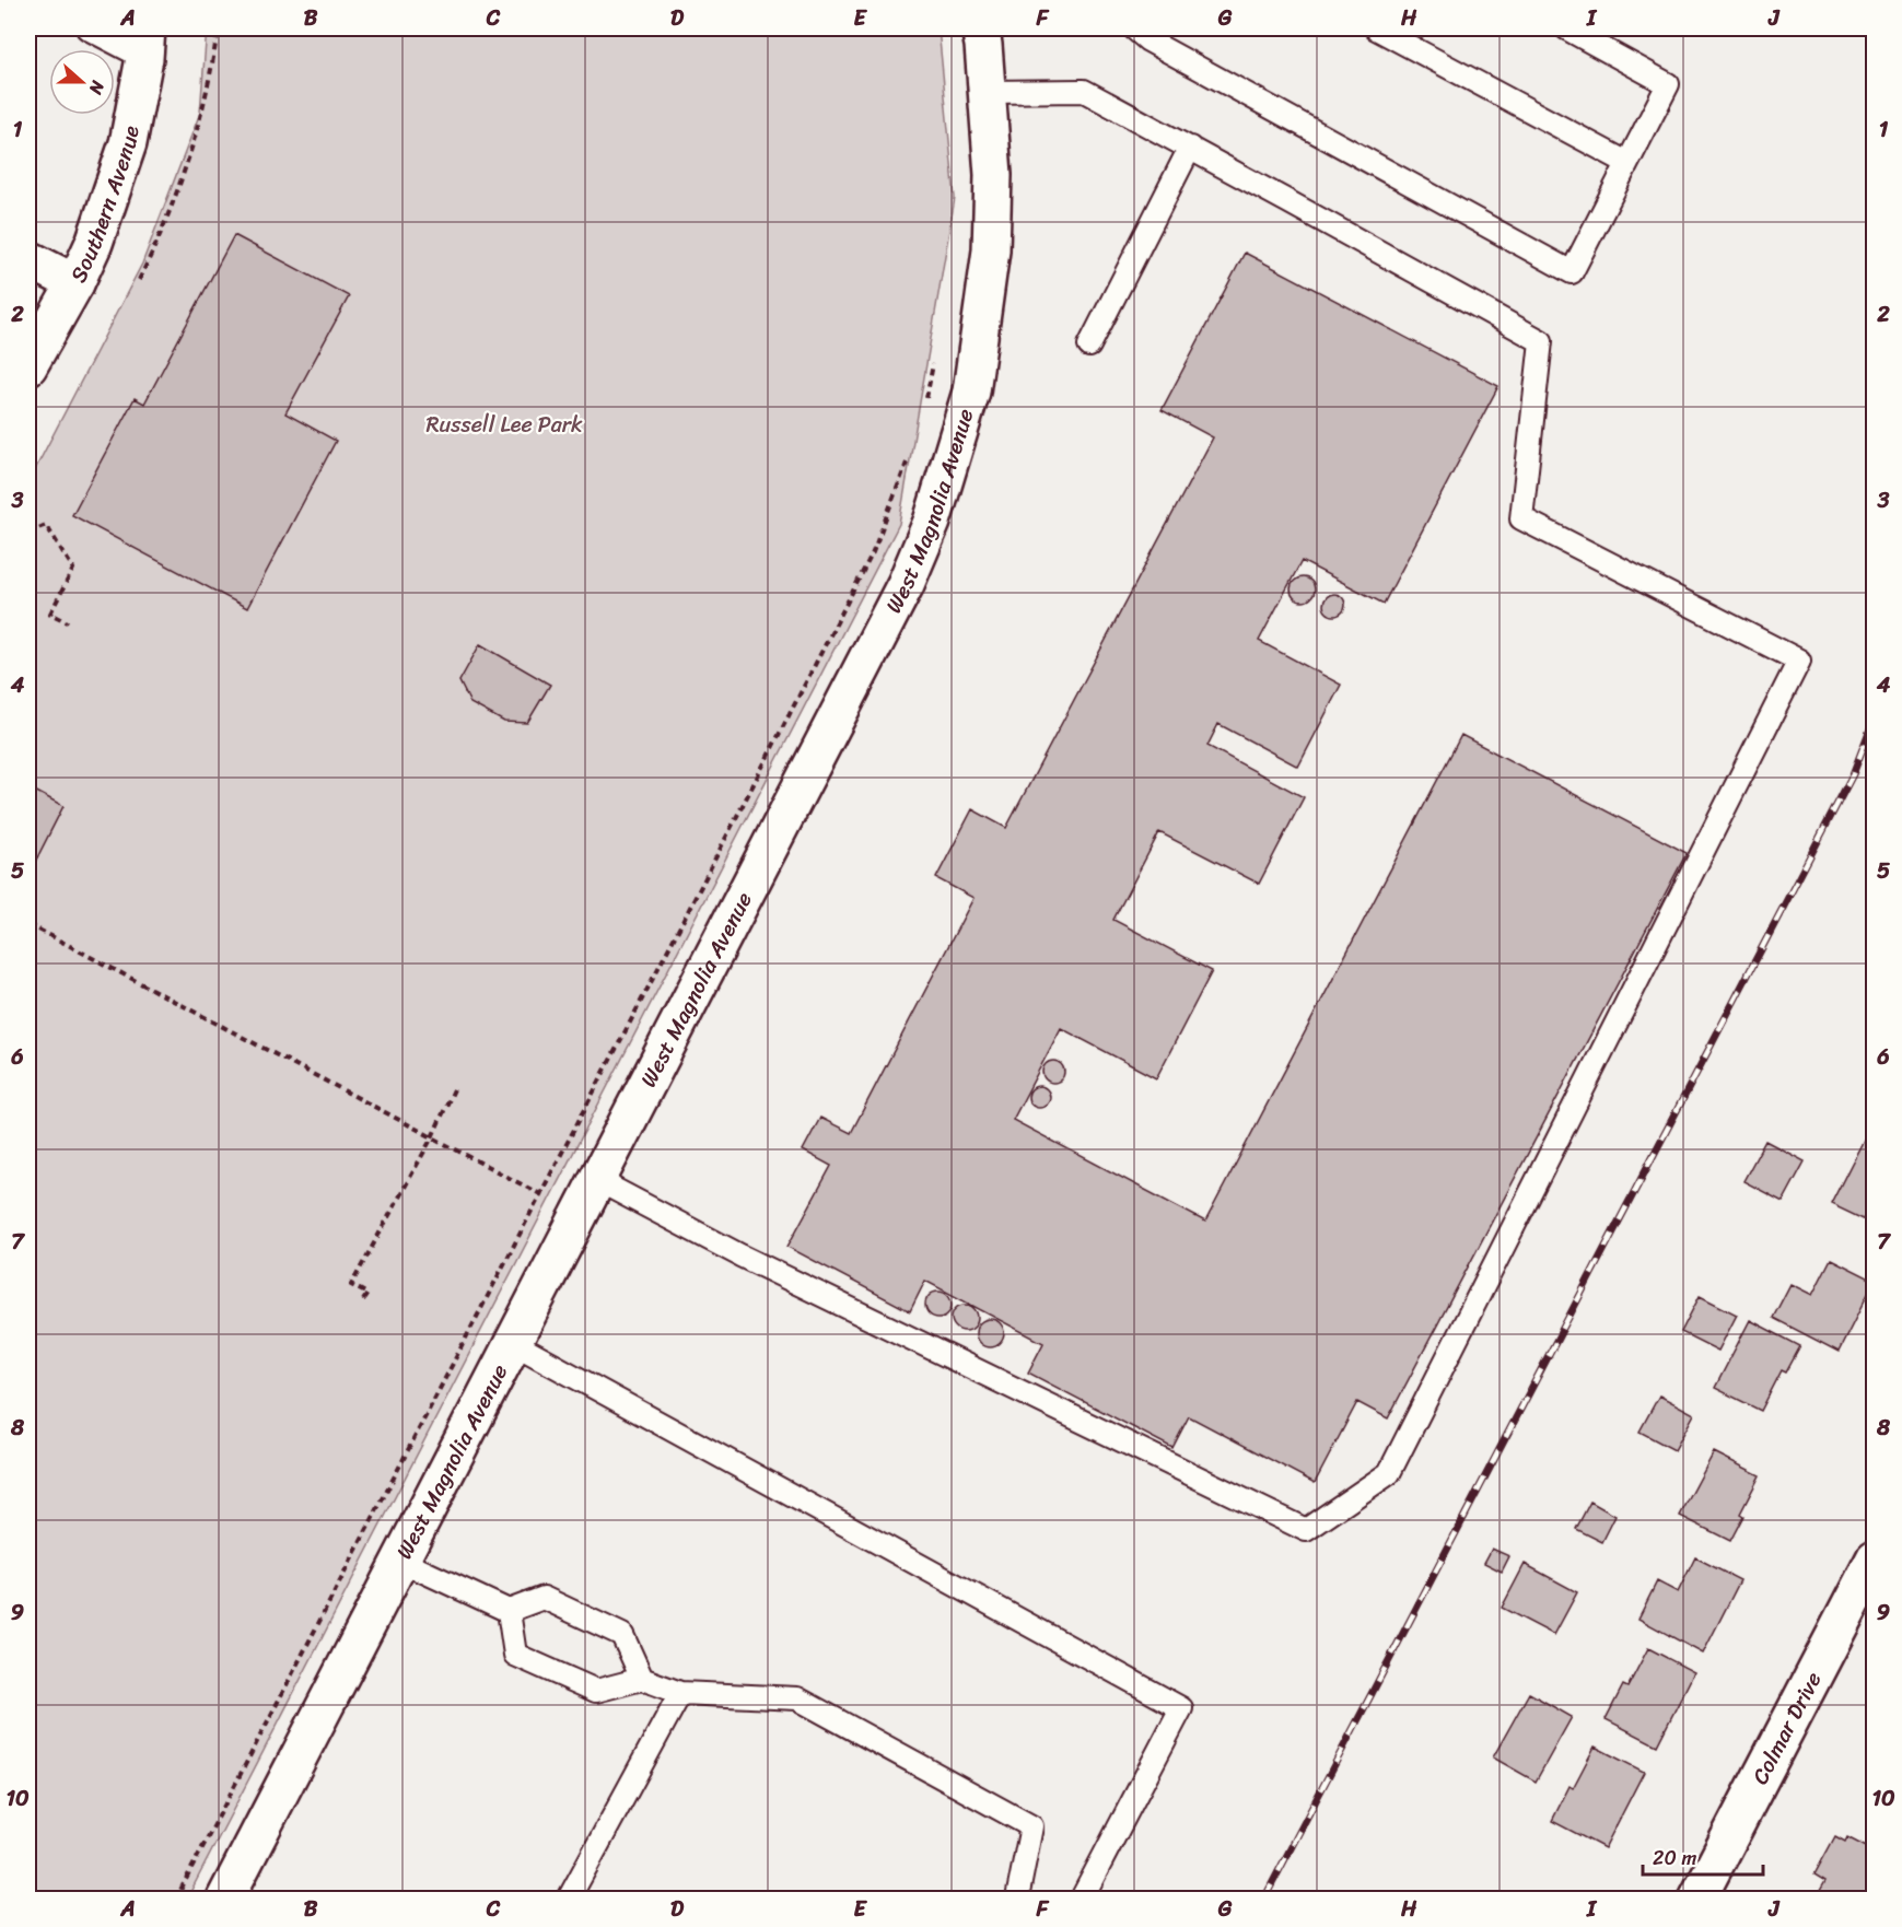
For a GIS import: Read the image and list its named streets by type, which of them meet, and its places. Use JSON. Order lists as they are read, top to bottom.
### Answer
{
  "streets": {
    "street": ["Southern Avenue", "West Magnolia Avenue", "Colmar Drive"]
  },
  "parks": ["Russell Lee Park"],
  "scale_bar": "20 m",
  "north": "right",
  "grid": {
    "columns": [
      "A",
      "B",
      "C",
      "D",
      "E",
      "F",
      "G",
      "H",
      "I",
      "J"
    ],
    "rows": [
      "1",
      "2",
      "3",
      "4",
      "5",
      "6",
      "7",
      "8",
      "9",
      "10"
    ]
  }
}
